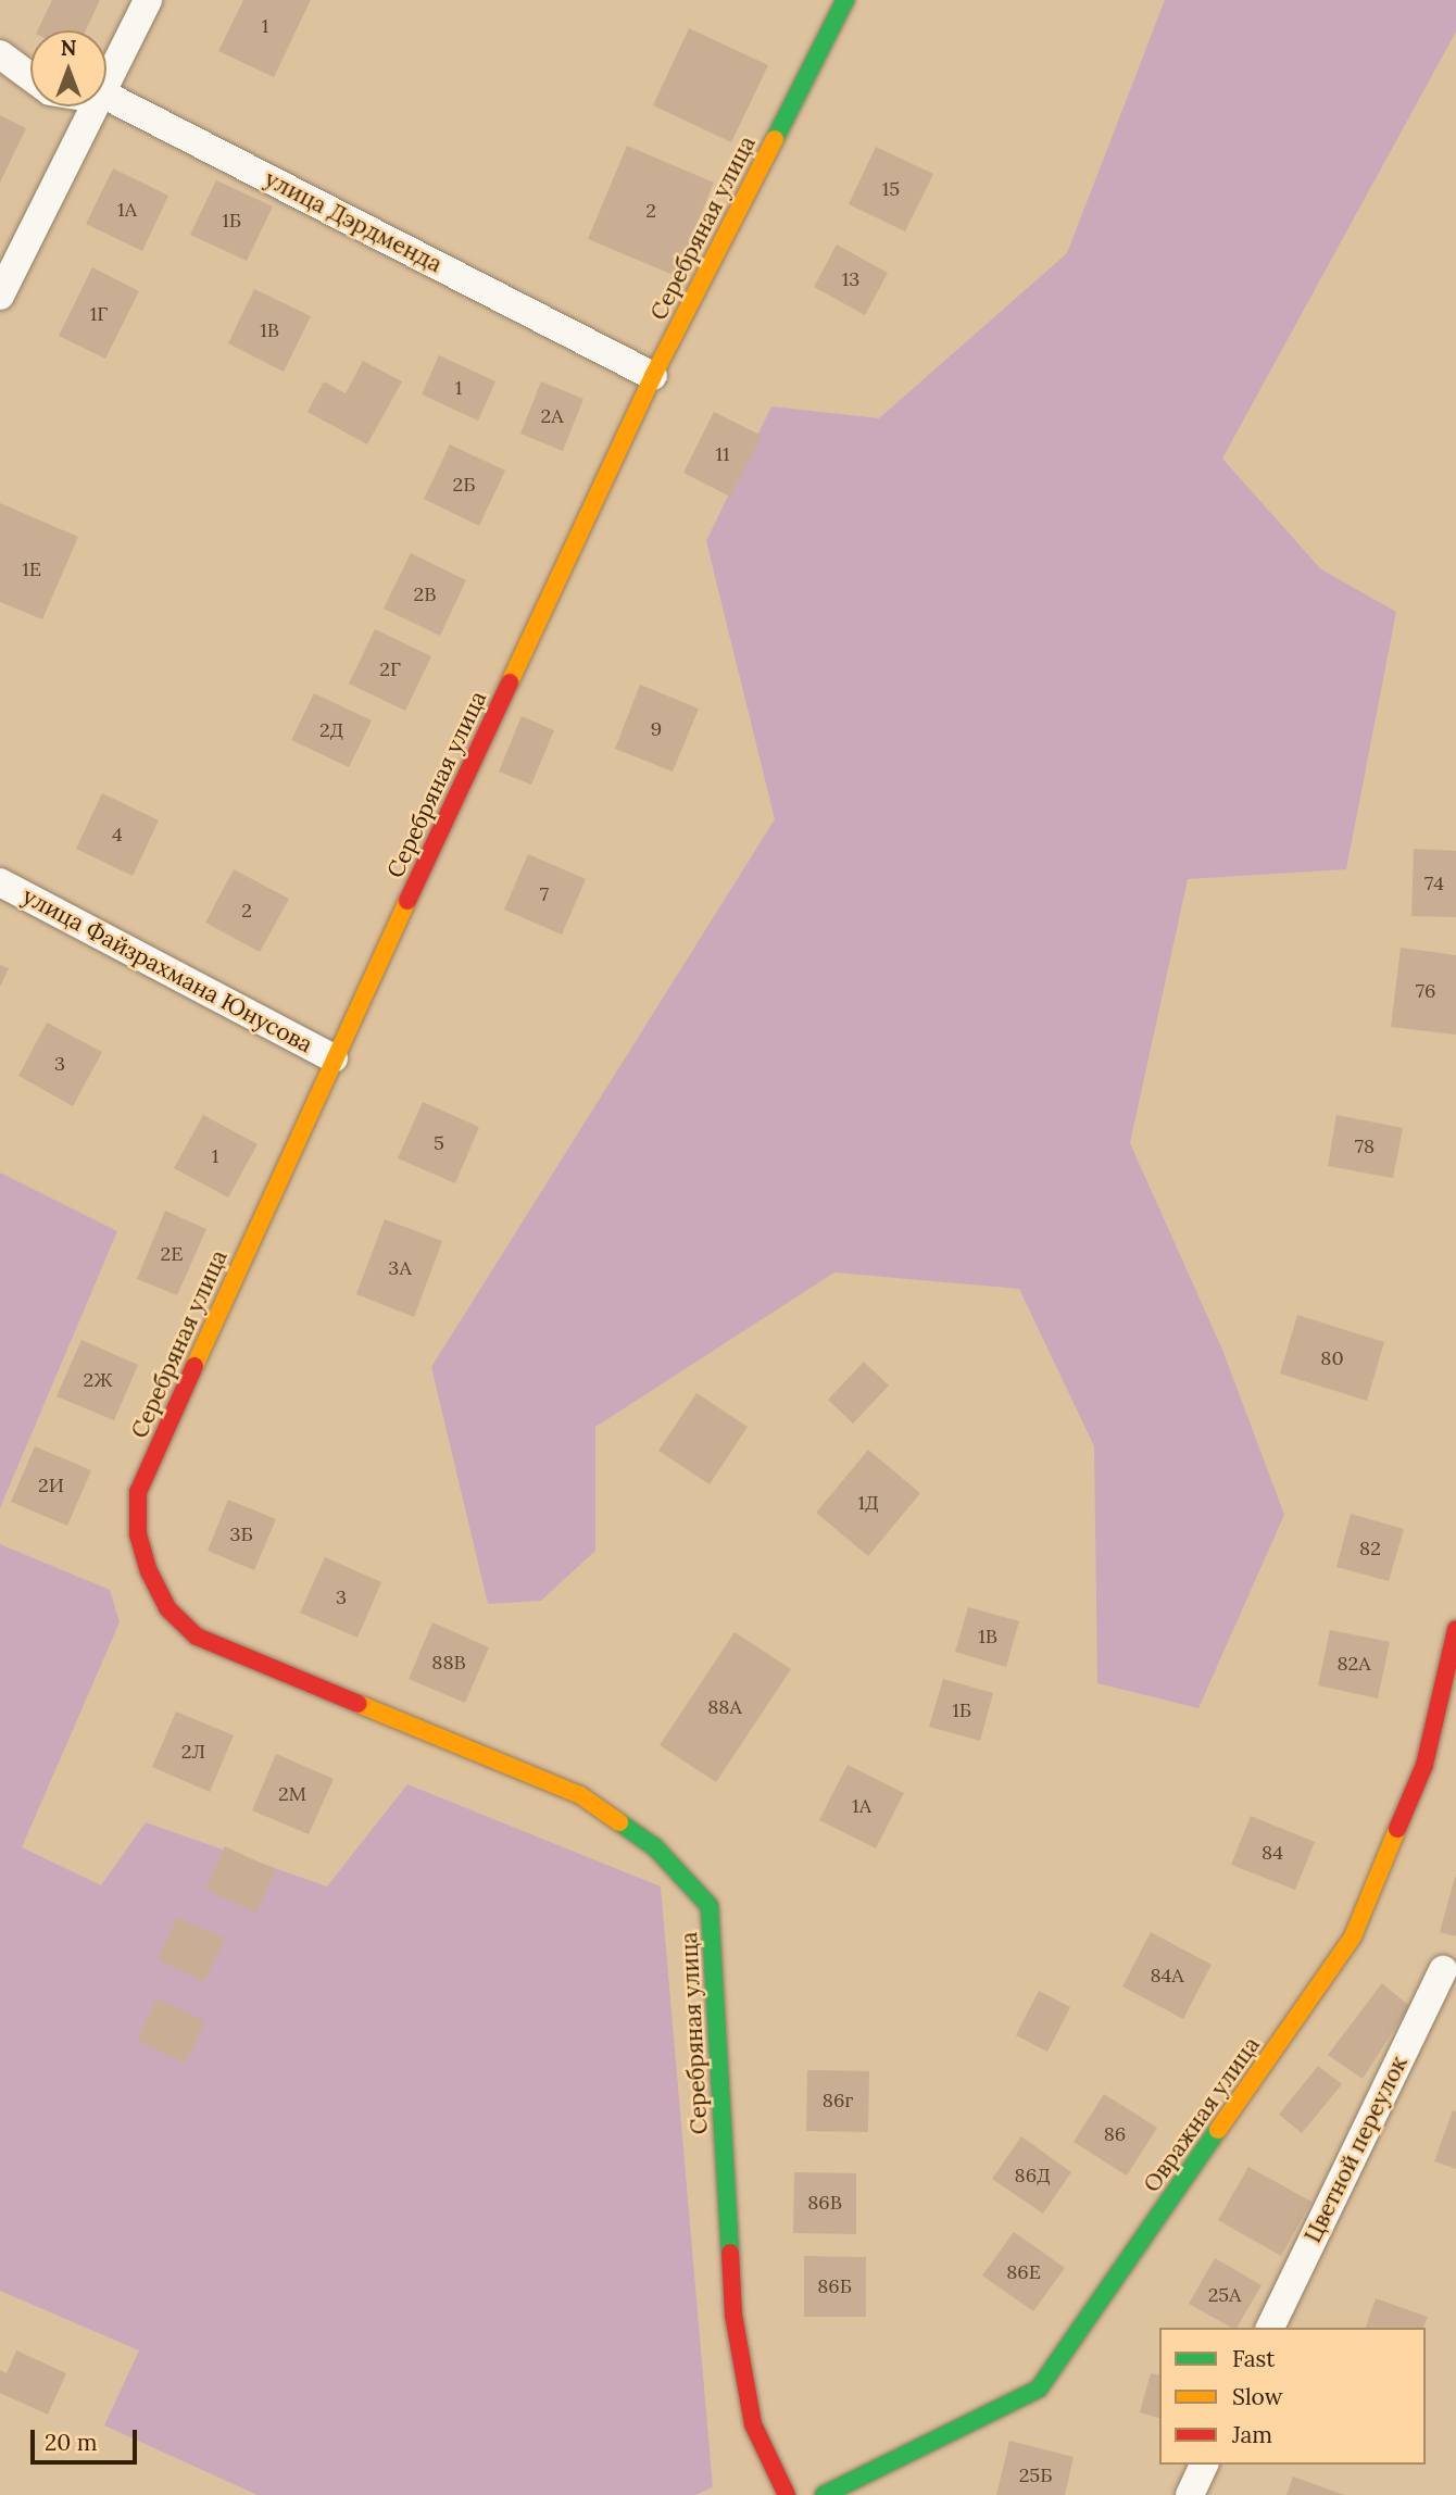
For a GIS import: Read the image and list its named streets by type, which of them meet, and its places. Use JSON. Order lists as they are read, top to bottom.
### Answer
{
  "streets": {
    "street": [
      "улица Дэрдменда",
      "Серебряная улица",
      "улица Файзрахмана Юнусова",
      "Овражная улица",
      "Цветной переулок"
    ]
  },
  "crossings": [
    ["улица Дэрдменда", "Серебряная улица"],
    ["Серебряная улица", "улица Файзрахмана Юнусова"]
  ],
  "house_numbers": [
    "1",
    "15",
    "1А",
    "2",
    "1Б",
    "13",
    "1Г",
    "1В",
    "1",
    "2А",
    "11",
    "2Б",
    "1Е",
    "2В",
    "2Г",
    "9",
    "2Д",
    "4",
    "74",
    "7",
    "2",
    "76",
    "3",
    "5",
    "78",
    "1",
    "2Е",
    "3А",
    "80",
    "2Ж",
    "2И",
    "1Д",
    "3Б",
    "82",
    "3",
    "1В",
    "88В",
    "82А",
    "88А",
    "1Б",
    "2Л",
    "2М",
    "1А",
    "84",
    "84А",
    "86г",
    "86",
    "86Д",
    "86В",
    "86Е",
    "86Б",
    "25А",
    "25Б"
  ],
  "legend": ["Fast", "Slow", "Jam"],
  "scale_bar": "20 m",
  "north": "top"
}
